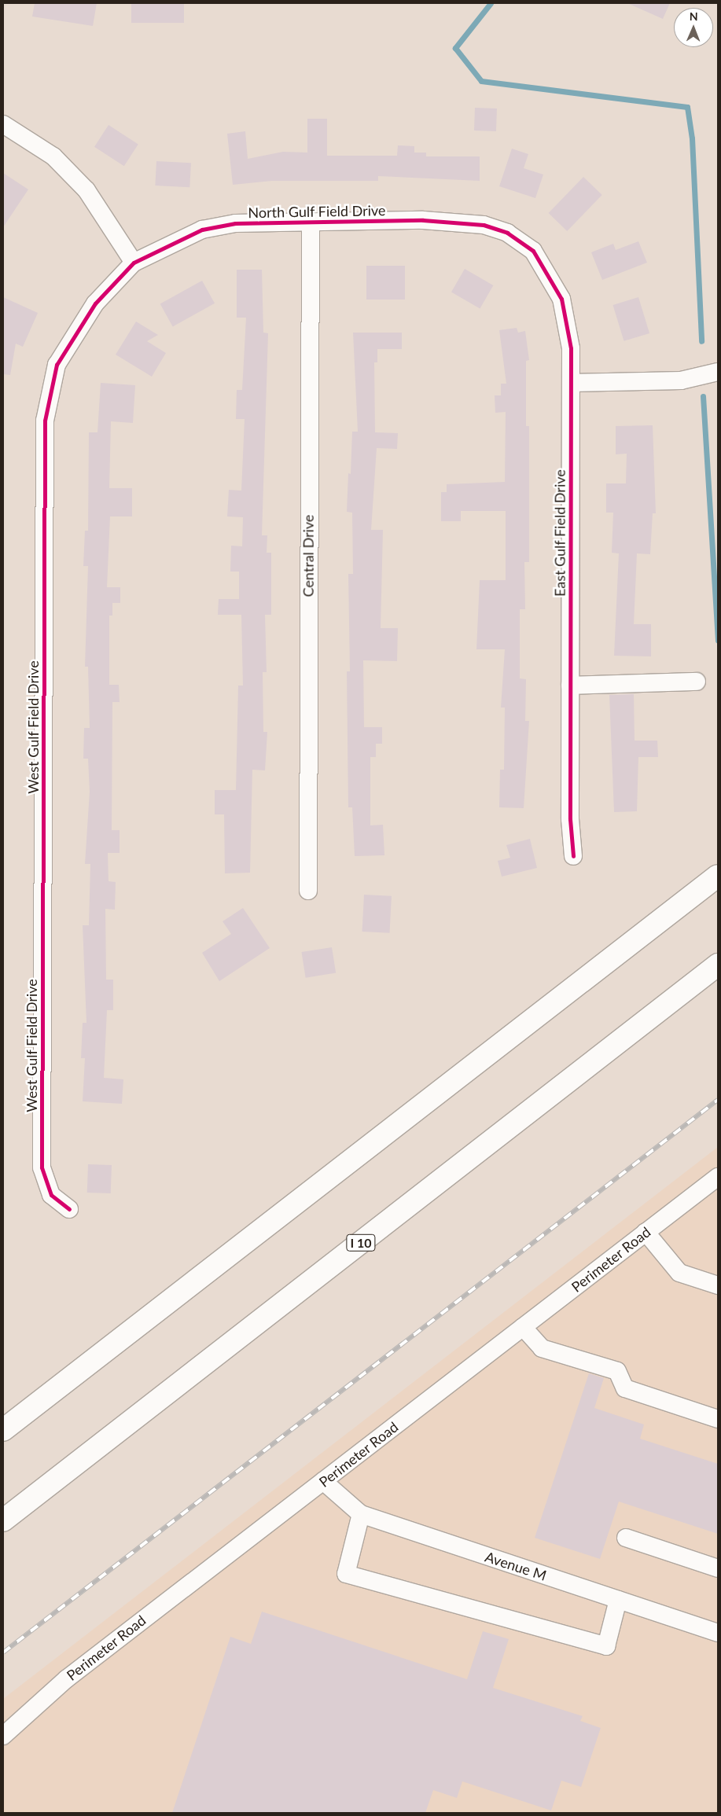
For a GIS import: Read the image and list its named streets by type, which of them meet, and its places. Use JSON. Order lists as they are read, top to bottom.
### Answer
{
  "streets": {
    "highway": ["I 10"],
    "street": [
      "North Gulf Field Drive",
      "East Gulf Field Drive",
      "Central Drive",
      "West Gulf Field Drive",
      "Perimeter Road",
      "Avenue M"
    ]
  },
  "crossings": [
    ["North Gulf Field Drive", "East Gulf Field Drive"],
    ["North Gulf Field Drive", "Central Drive"],
    ["North Gulf Field Drive", "West Gulf Field Drive"],
    ["Perimeter Road", "Avenue M"]
  ],
  "north": "top"
}
